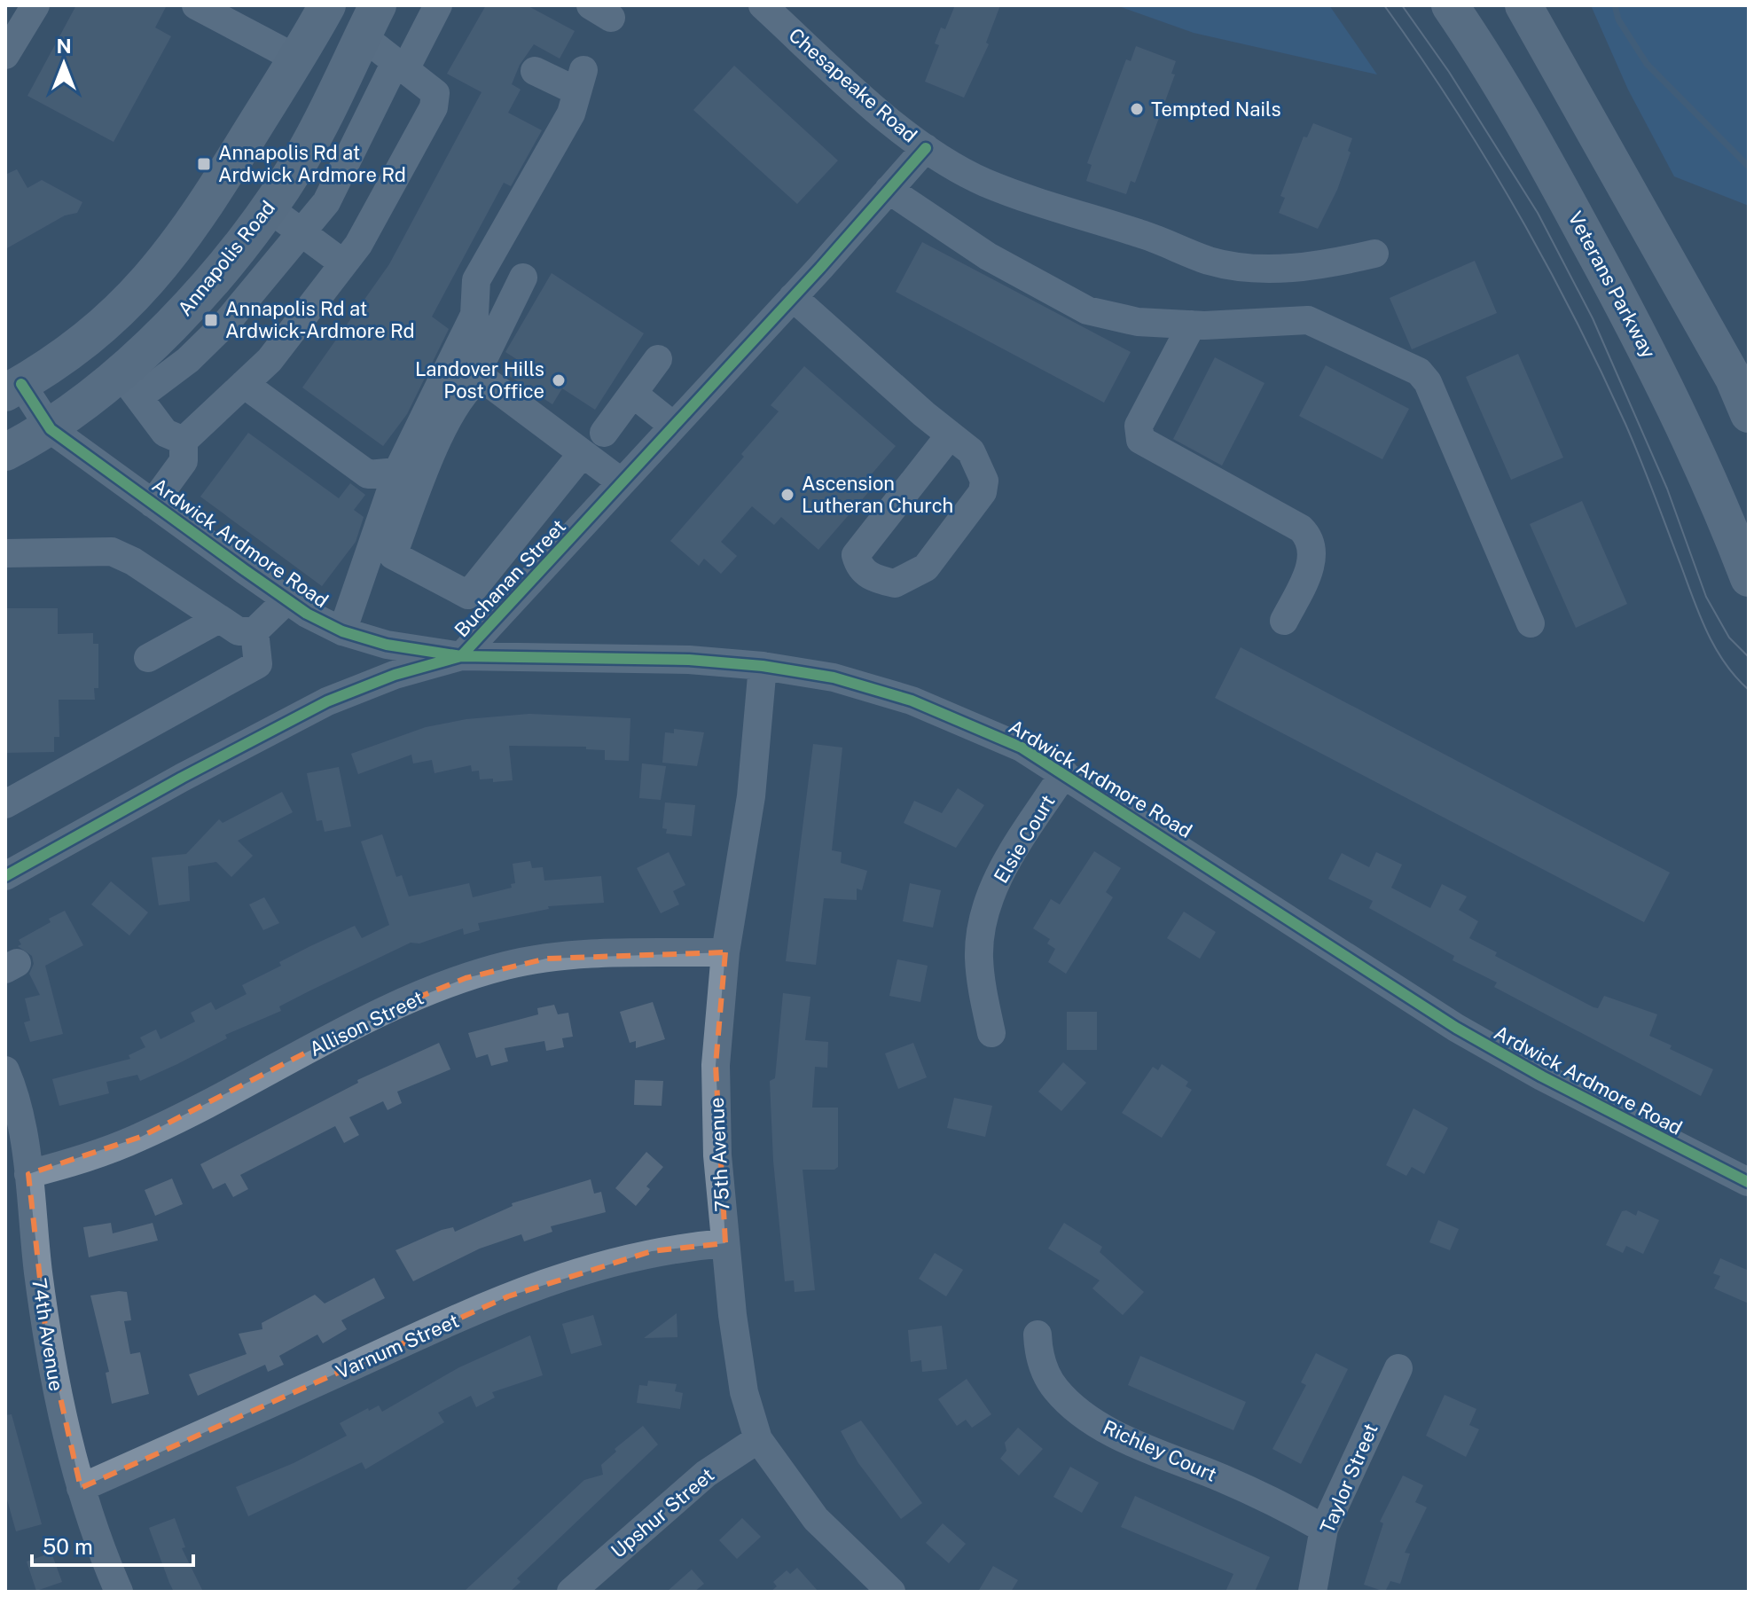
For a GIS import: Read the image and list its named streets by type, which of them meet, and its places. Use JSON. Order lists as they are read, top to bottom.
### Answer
{
  "streets": {
    "main road": ["Annapolis Road", "Veterans Parkway"],
    "street": [
      "Chesapeake Road",
      "Ardwick Ardmore Road",
      "Buchanan Street",
      "Elsie Court",
      "Allison Street",
      "75th Avenue",
      "74th Avenue",
      "Varnum Street",
      "Richley Court",
      "Taylor Street",
      "Upshur Street"
    ]
  },
  "crossings": [
    ["Chesapeake Road", "Buchanan Street"],
    ["Annapolis Road", "Ardwick Ardmore Road"],
    ["Ardwick Ardmore Road", "Buchanan Street"],
    ["Ardwick Ardmore Road", "Elsie Court"],
    ["Ardwick Ardmore Road", "75th Avenue"],
    ["Allison Street", "75th Avenue"],
    ["Allison Street", "74th Avenue"],
    ["75th Avenue", "Varnum Street"],
    ["75th Avenue", "Upshur Street"],
    ["74th Avenue", "Varnum Street"],
    ["Richley Court", "Taylor Street"]
  ],
  "places": {
    "other": ["Tempted Nails", "Landover Hills Post Office", "Ascension Lutheran Church"],
    "transit": ["Annapolis Rd at Ardwick Ardmore Rd", "Annapolis Rd at Ardwick-Ardmore Rd"]
  },
  "scale_bar": "50 m",
  "north": "top"
}
